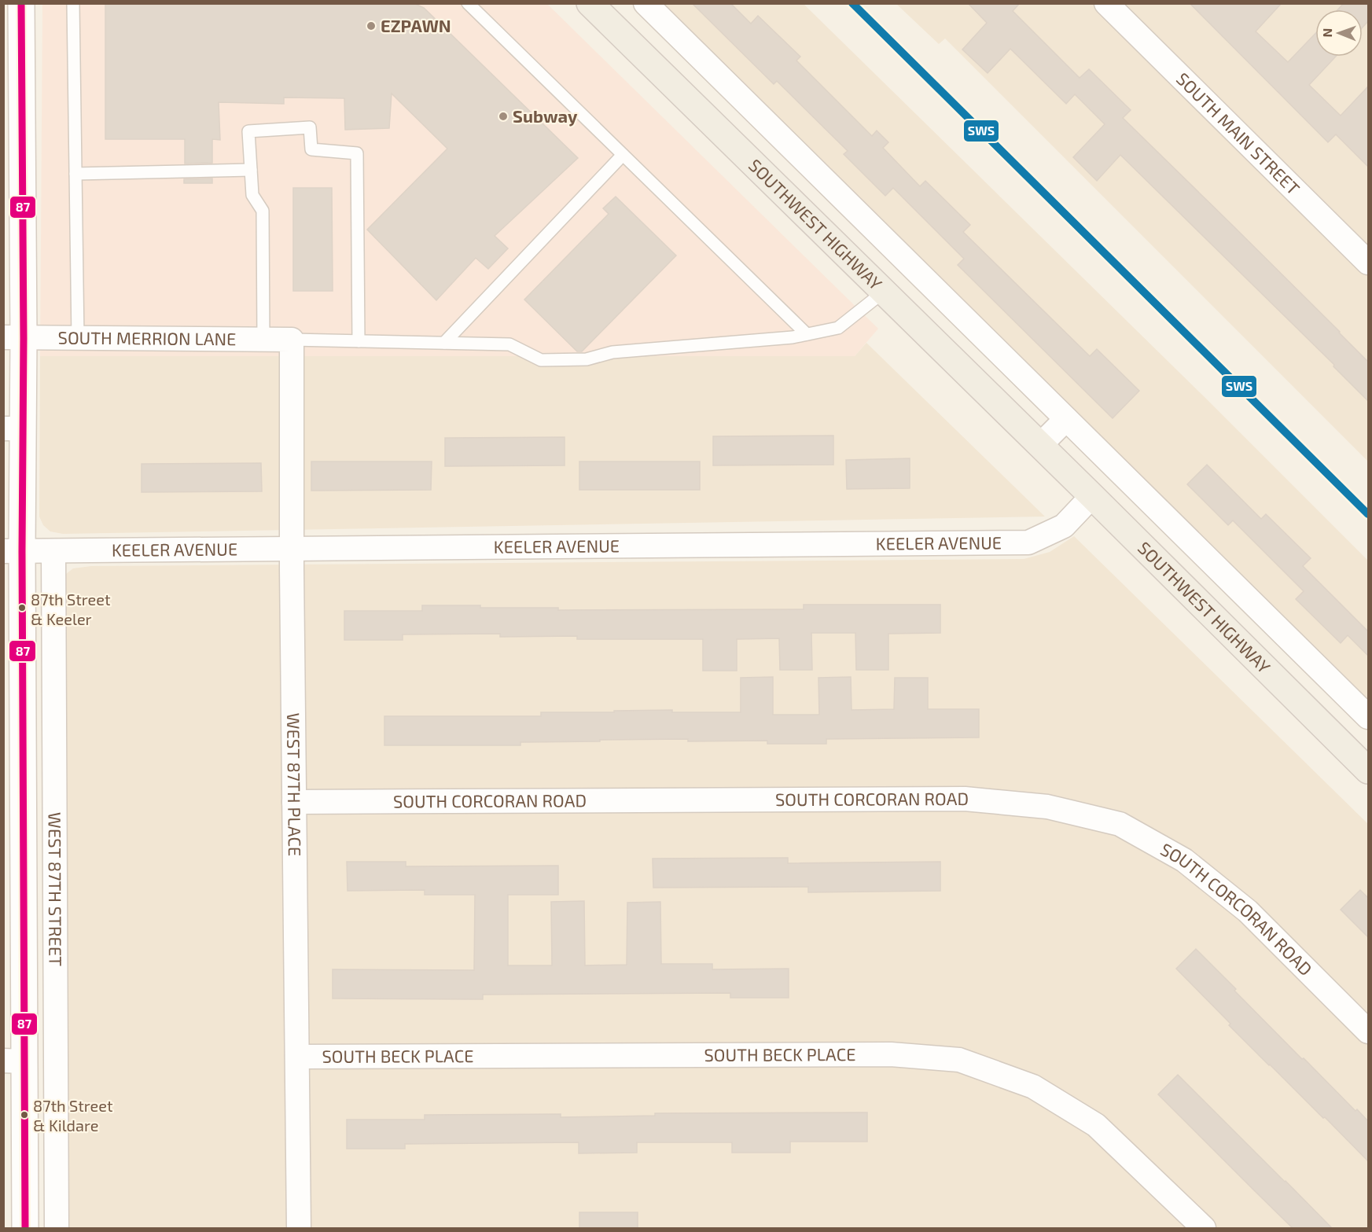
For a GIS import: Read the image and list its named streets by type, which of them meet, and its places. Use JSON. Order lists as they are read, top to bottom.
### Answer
{
  "streets": {
    "main road": ["SOUTHWEST HIGHWAY", "WEST 87TH STREET"],
    "street": [
      "SOUTH MAIN STREET",
      "SOUTH MERRION LANE",
      "KEELER AVENUE",
      "WEST 87TH PLACE",
      "SOUTH CORCORAN ROAD",
      "SOUTH BECK PLACE"
    ]
  },
  "crossings": [
    ["SOUTHWEST HIGHWAY", "KEELER AVENUE"],
    ["SOUTH MERRION LANE", "WEST 87TH PLACE"],
    ["SOUTH MERRION LANE", "WEST 87TH STREET"],
    ["KEELER AVENUE", "WEST 87TH PLACE"],
    ["KEELER AVENUE", "WEST 87TH STREET"],
    ["WEST 87TH PLACE", "SOUTH CORCORAN ROAD"],
    ["WEST 87TH PLACE", "SOUTH BECK PLACE"]
  ],
  "places": [
    "EZPAWN",
    "Subway",
    "87th Street & Keeler",
    "87th Street & Kildare"
  ],
  "lines": ["transit line SWS", "transit line 87"],
  "north": "left"
}
